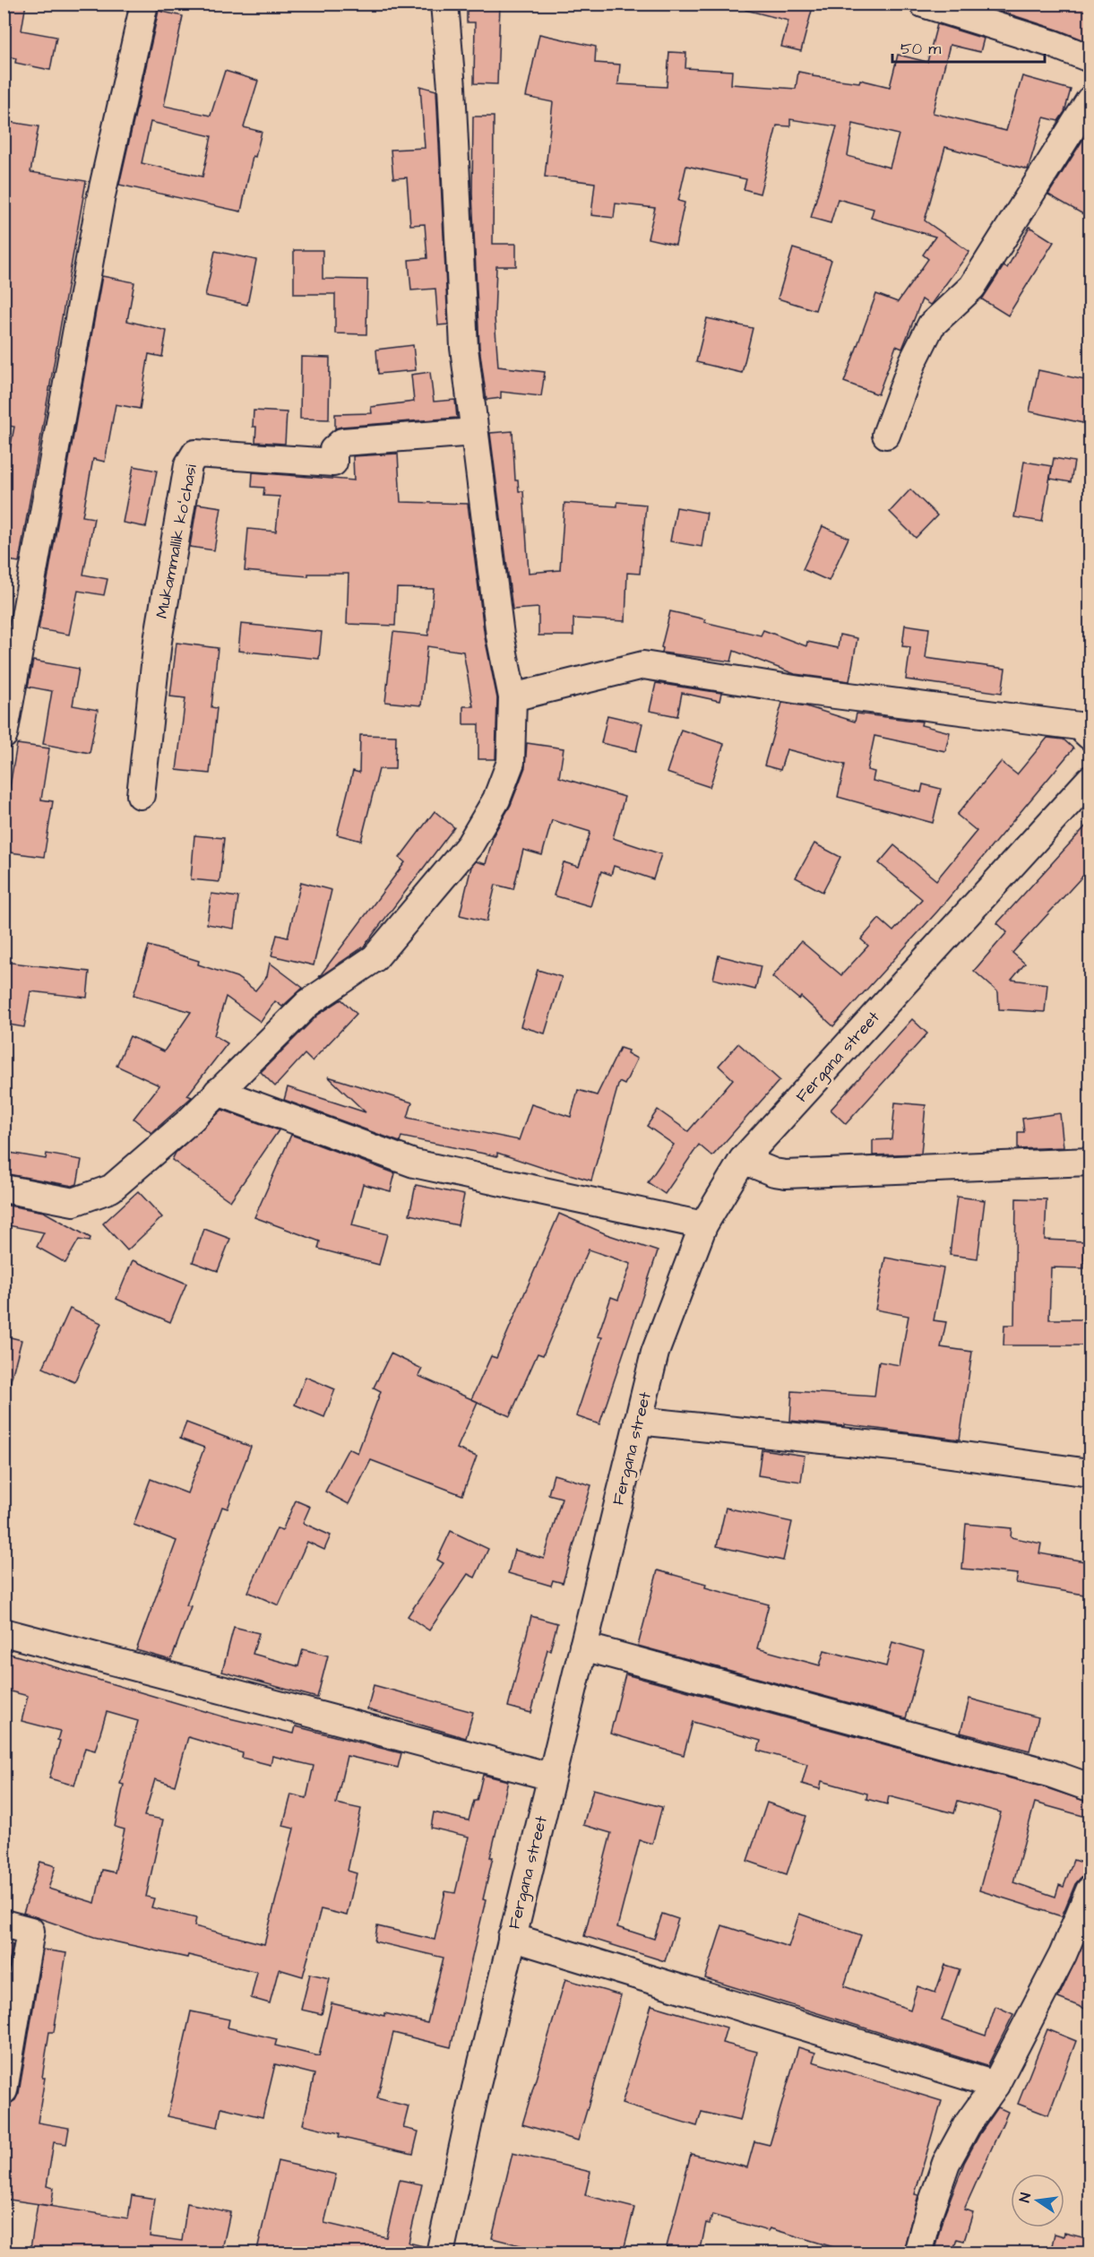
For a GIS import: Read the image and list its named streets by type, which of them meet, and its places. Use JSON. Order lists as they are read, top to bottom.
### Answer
{
  "streets": {
    "street": ["Mukammallik koʻchasi", "Fergana street"]
  },
  "scale_bar": "50 m",
  "north": "left"
}
